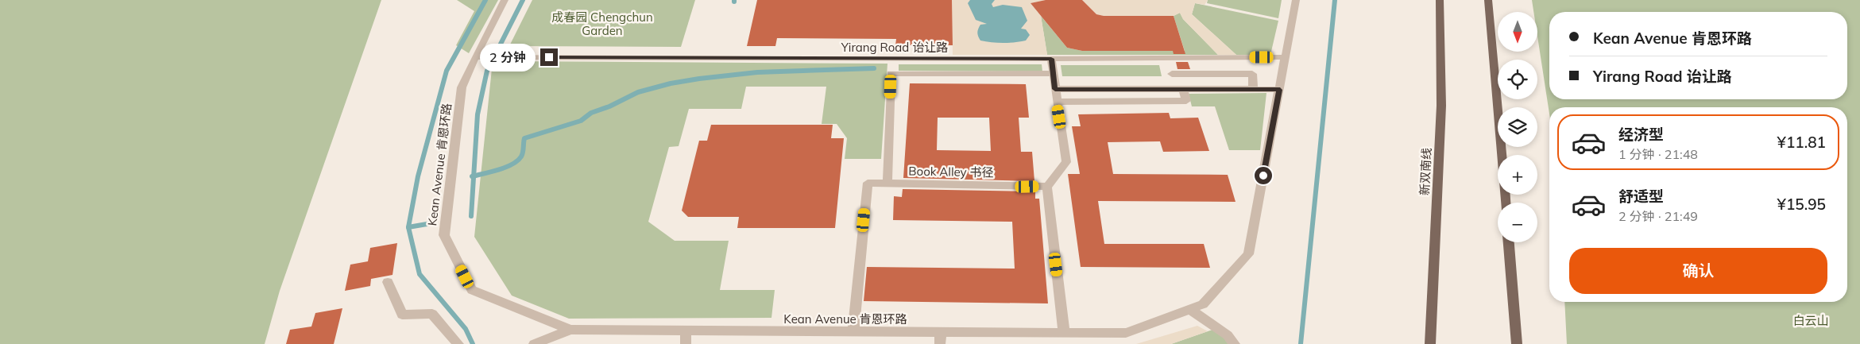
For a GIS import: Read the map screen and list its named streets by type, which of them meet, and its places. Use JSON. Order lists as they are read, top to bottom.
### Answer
{
  "streets": {
    "main road": ["新双南线"],
    "street": ["Yirang Road 诒让路", "Kean Avenue 肯恩环路", "Book Alley 书径"]
  },
  "crossings": [
    ["Yirang Road 诒让路", "Kean Avenue 肯恩环路"],
    ["Kean Avenue 肯恩环路", "Book Alley 书径"]
  ],
  "parks": ["成春园 Chengchun Garden", "白云山"],
  "north": "bottom",
  "page": {
    "map_buttons": ["+", "−"],
    "banner": ["Kean Avenue 肯恩环路", "Yirang Road 诒让路"],
    "bubble": "2 分钟",
    "list": [
      {
        "name": "经济型",
        "note": "1 分钟 · 21:48",
        "value": "¥11.81"
      },
      {
        "name": "舒适型",
        "note": "2 分钟 · 21:49",
        "value": "¥15.95"
      }
    ],
    "buttons": "确认"
  }
}
